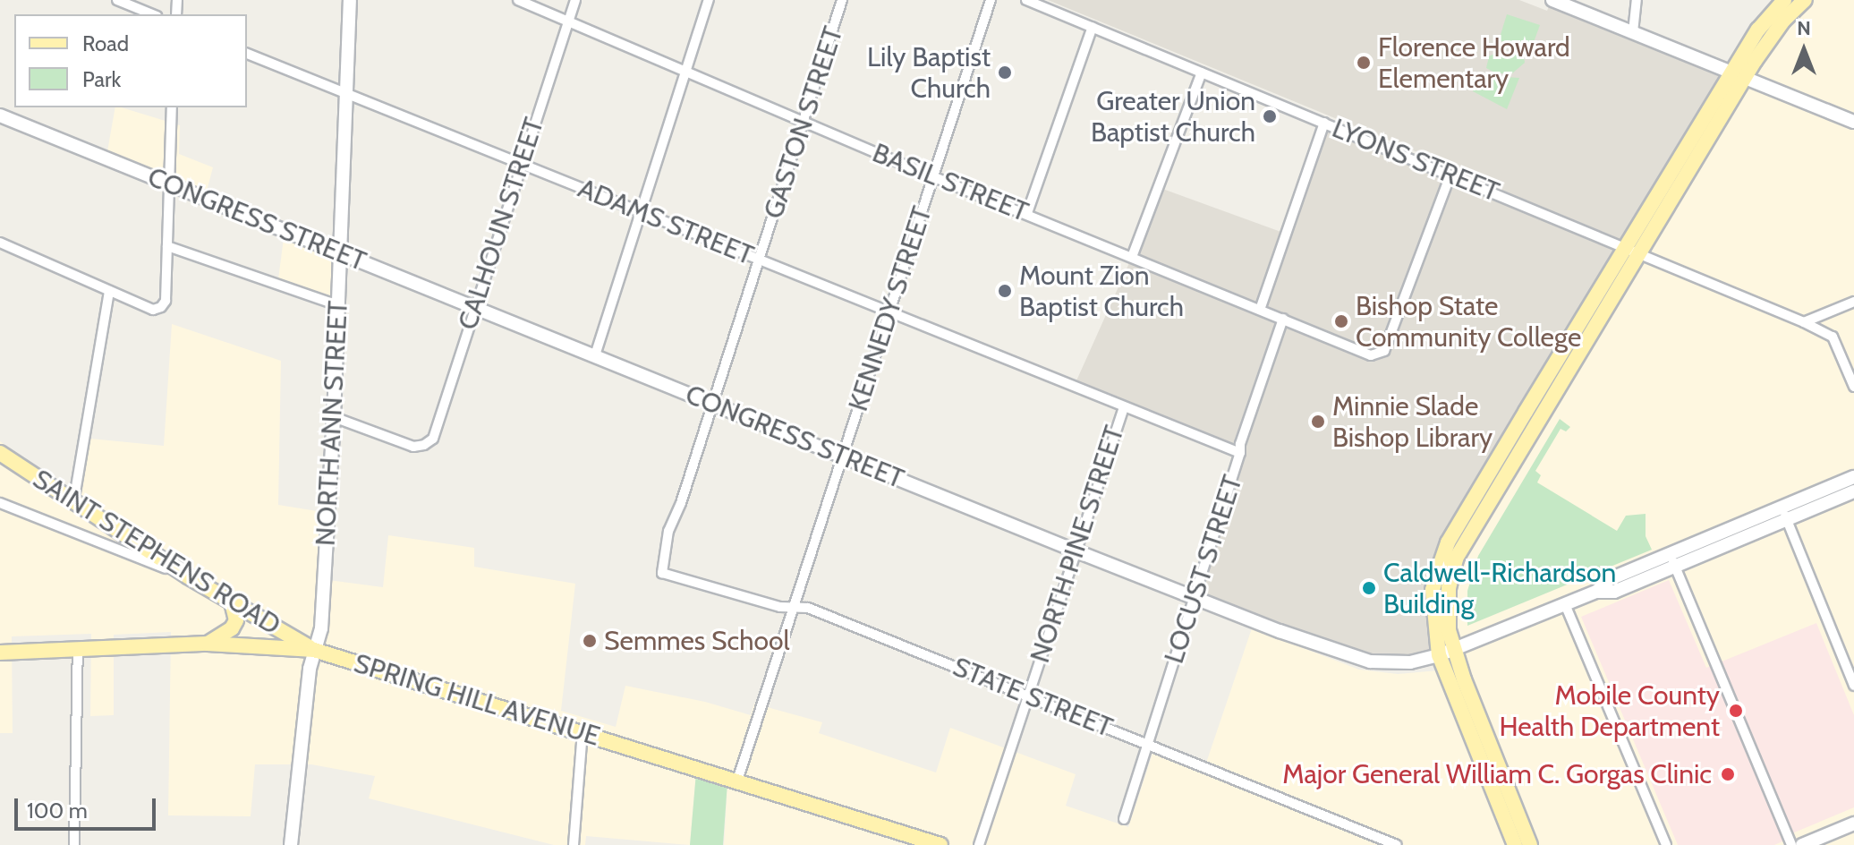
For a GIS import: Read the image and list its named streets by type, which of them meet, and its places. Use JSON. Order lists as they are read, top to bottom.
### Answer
{
  "streets": {
    "main road": ["SAINT STEPHENS ROAD", "SPRING HILL AVENUE"],
    "street": [
      "GASTON STREET",
      "LYONS STREET",
      "BASIL STREET",
      "CONGRESS STREET",
      "ADAMS STREET",
      "CALHOUN STREET",
      "KENNEDY STREET",
      "NORTH ANN STREET",
      "NORTH PINE STREET",
      "LOCUST STREET",
      "STATE STREET"
    ]
  },
  "crossings": [
    ["GASTON STREET", "BASIL STREET"],
    ["GASTON STREET", "CONGRESS STREET"],
    ["GASTON STREET", "ADAMS STREET"],
    ["GASTON STREET", "STATE STREET"],
    ["LYONS STREET", "BASIL STREET"],
    ["BASIL STREET", "CALHOUN STREET"],
    ["BASIL STREET", "KENNEDY STREET"],
    ["BASIL STREET", "LOCUST STREET"],
    ["CONGRESS STREET", "CALHOUN STREET"],
    ["CONGRESS STREET", "KENNEDY STREET"],
    ["CONGRESS STREET", "NORTH ANN STREET"],
    ["CONGRESS STREET", "NORTH PINE STREET"],
    ["CONGRESS STREET", "LOCUST STREET"],
    ["ADAMS STREET", "CALHOUN STREET"],
    ["ADAMS STREET", "KENNEDY STREET"],
    ["ADAMS STREET", "NORTH ANN STREET"],
    ["ADAMS STREET", "NORTH PINE STREET"],
    ["CALHOUN STREET", "NORTH ANN STREET"],
    ["KENNEDY STREET", "STATE STREET"],
    ["KENNEDY STREET", "SPRING HILL AVENUE"],
    ["NORTH ANN STREET", "SAINT STEPHENS ROAD"],
    ["NORTH ANN STREET", "SPRING HILL AVENUE"],
    ["NORTH PINE STREET", "STATE STREET"],
    ["SAINT STEPHENS ROAD", "SPRING HILL AVENUE"],
    ["LOCUST STREET", "STATE STREET"]
  ],
  "places": [
    "Florence Howard Elementary",
    "Lily Baptist Church",
    "Greater Union Baptist Church",
    "Mount Zion Baptist Church",
    "Bishop State Community College",
    "Minnie Slade Bishop Library",
    "Caldwell-Richardson Building",
    "Semmes School",
    "Mobile County Health Department",
    "Major General William C. Gorgas Clinic"
  ],
  "legend": ["Road", "Park"],
  "scale_bar": "100 m",
  "north": "top"
}
